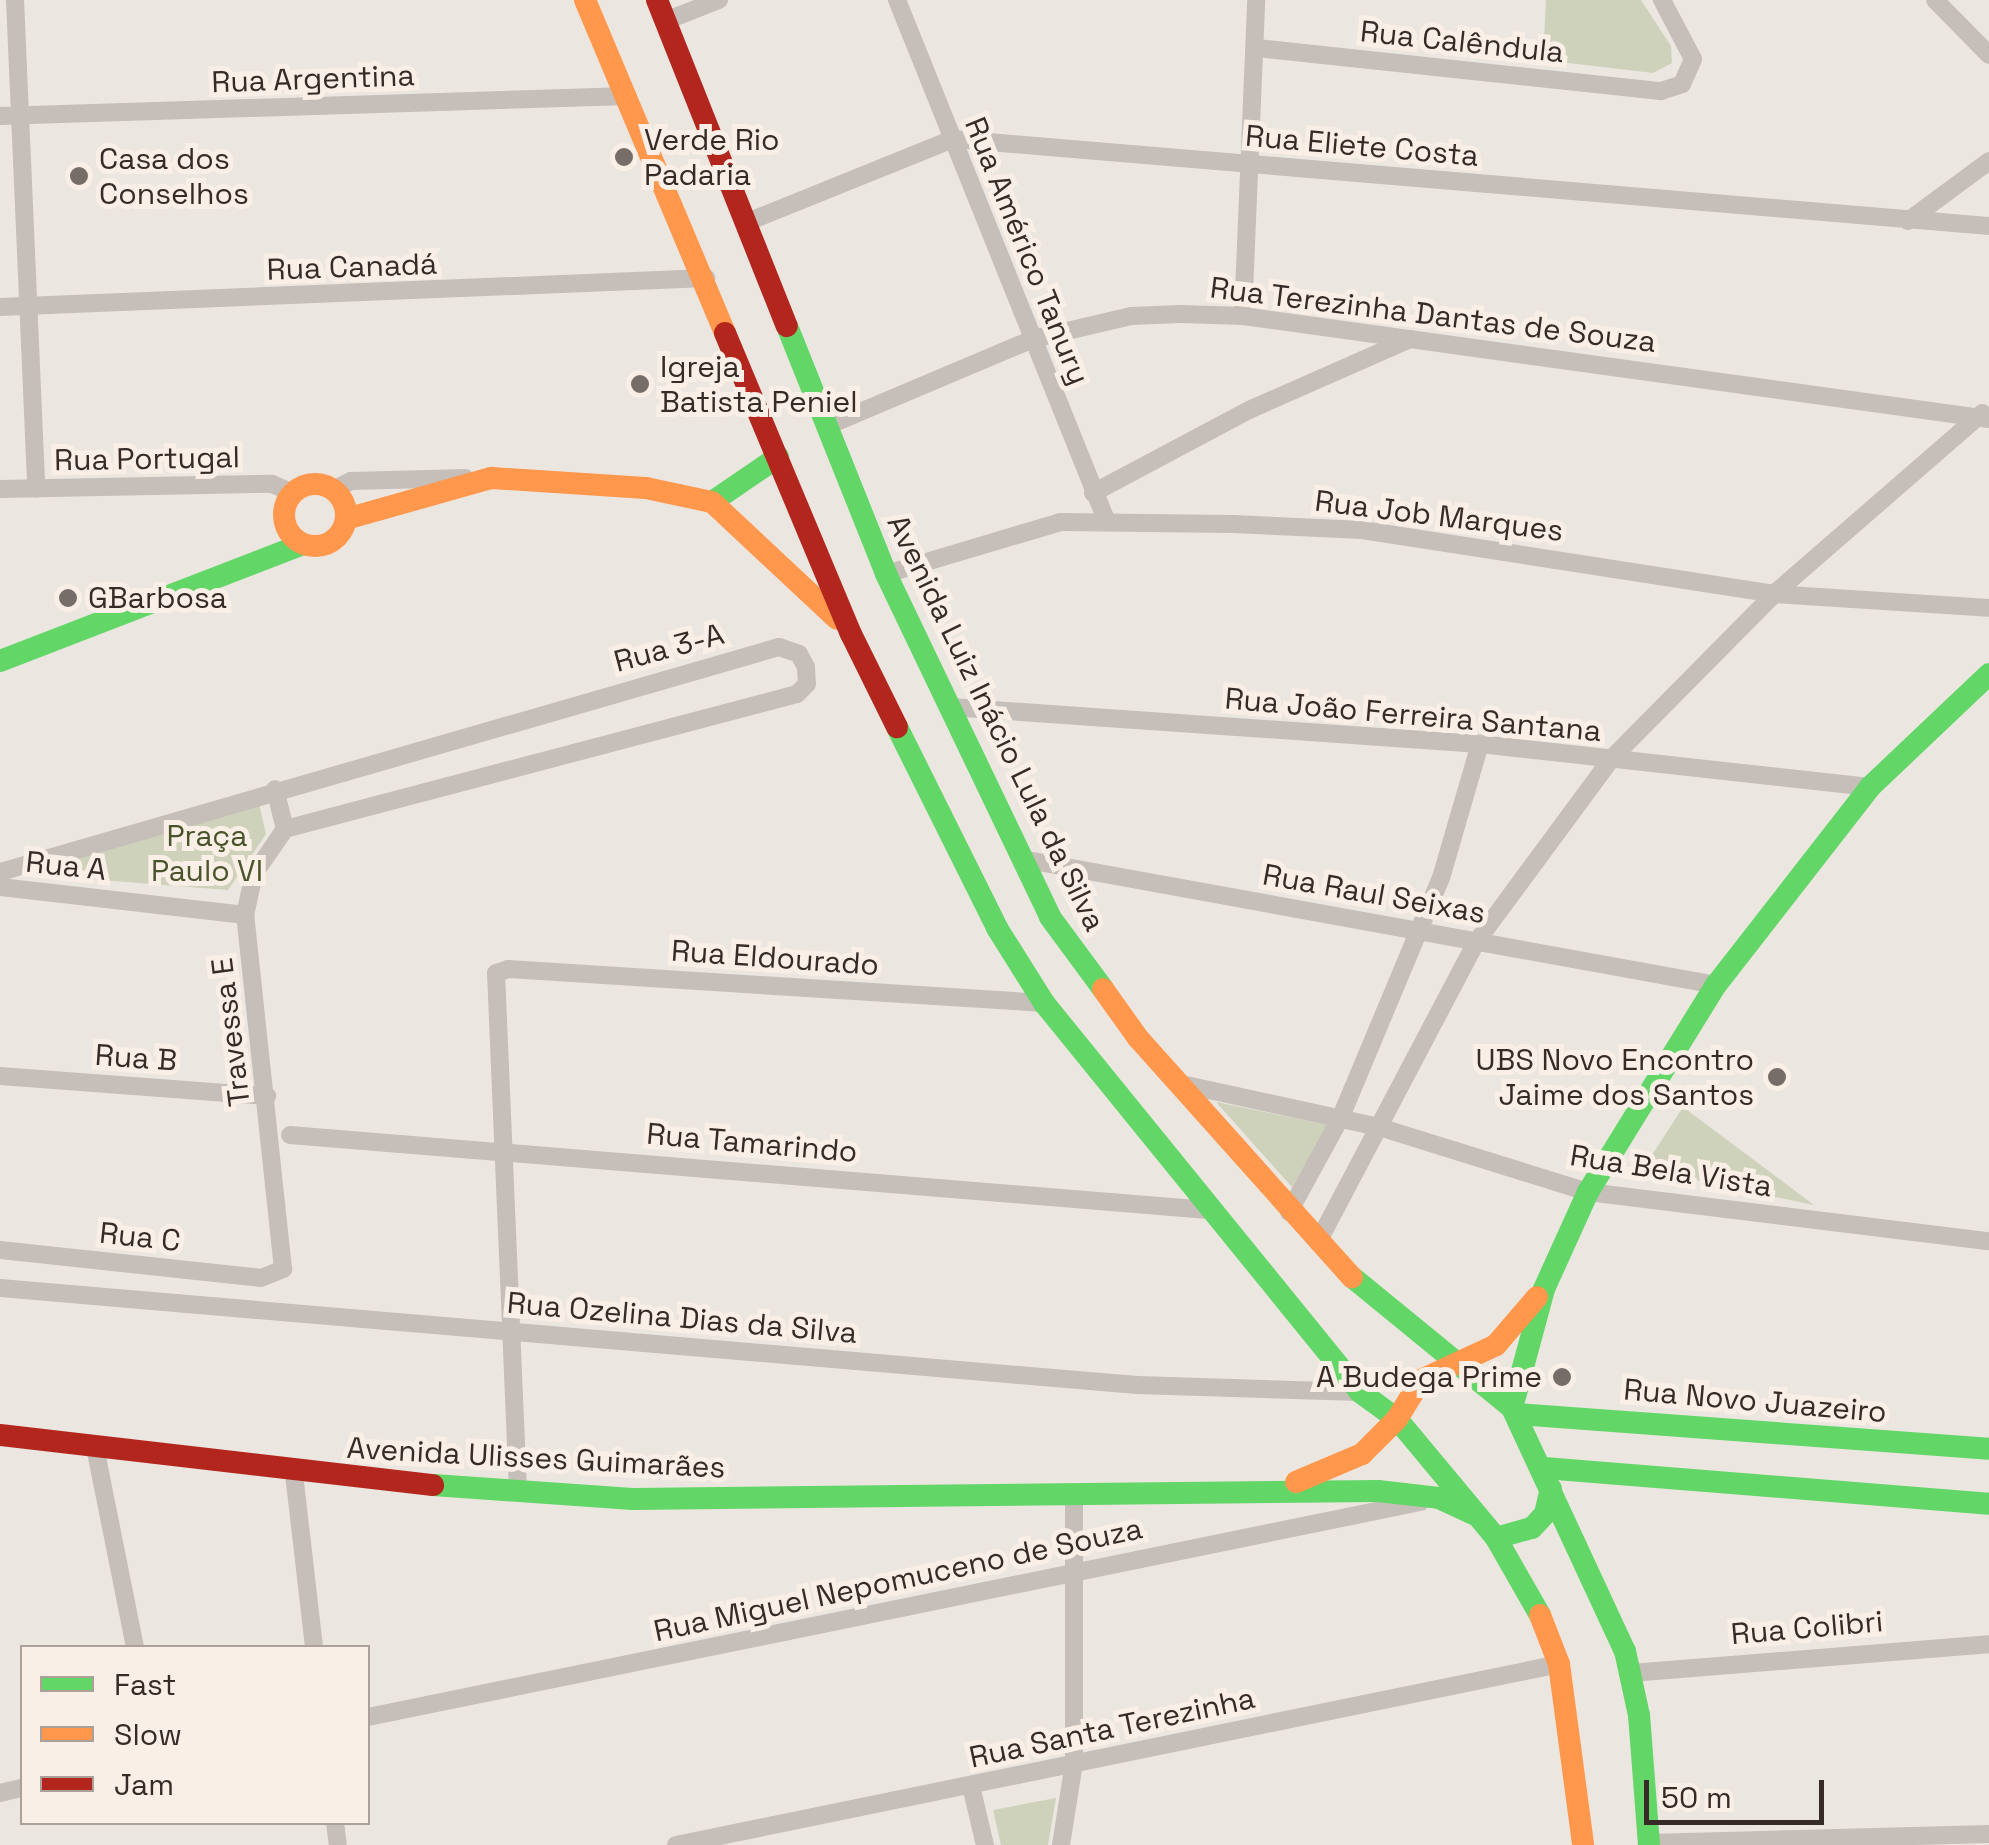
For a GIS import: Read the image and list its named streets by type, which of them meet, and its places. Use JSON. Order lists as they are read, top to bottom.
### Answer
{
  "streets": {
    "street": [
      "Rua Calêndula",
      "Rua Argentina",
      "Rua Eliete Costa",
      "Rua Américo Tanury",
      "Rua Canadá",
      "Rua Terezinha Dantas de Souza",
      "Rua Portugal",
      "Rua Job Marques",
      "Rua 3-A",
      "Rua João Ferreira Santana",
      "Avenida Luiz Inácio Lula da Silva",
      "Rua A",
      "Rua Raul Seixas",
      "Rua Eldourado",
      "Travessa E",
      "Rua B",
      "Rua Tamarindo",
      "Rua Bela Vista",
      "Rua C",
      "Rua Ozelina Dias da Silva",
      "Rua Novo Juazeiro",
      "Avenida Ulisses Guimarães",
      "Rua Miguel Nepomuceno de Souza",
      "Rua Colibri",
      "Rua Santa Terezinha"
    ]
  },
  "crossings": [
    ["Rua Eliete Costa", "Rua Américo Tanury"],
    ["Rua Eliete Costa", "Avenida Luiz Inácio Lula da Silva"],
    ["Rua Américo Tanury", "Rua Terezinha Dantas de Souza"],
    ["Rua Américo Tanury", "Rua Job Marques"],
    ["Rua Terezinha Dantas de Souza", "Avenida Luiz Inácio Lula da Silva"],
    ["Rua Job Marques", "Avenida Luiz Inácio Lula da Silva"],
    ["Rua 3-A", "Travessa E"],
    ["Rua João Ferreira Santana", "Avenida Luiz Inácio Lula da Silva"],
    ["Avenida Luiz Inácio Lula da Silva", "Rua Raul Seixas"],
    ["Avenida Luiz Inácio Lula da Silva", "Rua Bela Vista"],
    ["Avenida Luiz Inácio Lula da Silva", "Rua Novo Juazeiro"],
    ["Avenida Luiz Inácio Lula da Silva", "Rua Colibri"],
    ["Rua A", "Travessa E"],
    ["Rua Eldourado", "Rua Tamarindo"],
    ["Travessa E", "Rua B"],
    ["Travessa E", "Rua C"]
  ],
  "parks": ["Praça Paulo VI"],
  "places": [
    "Verde Rio Padaria",
    "Casa dos Conselhos",
    "Igreja Batista Peniel",
    "GBarbosa",
    "UBS Novo Encontro Jaime dos Santos",
    "A Budega Prime"
  ],
  "legend": ["Fast", "Slow", "Jam"],
  "scale_bar": "50 m"
}
